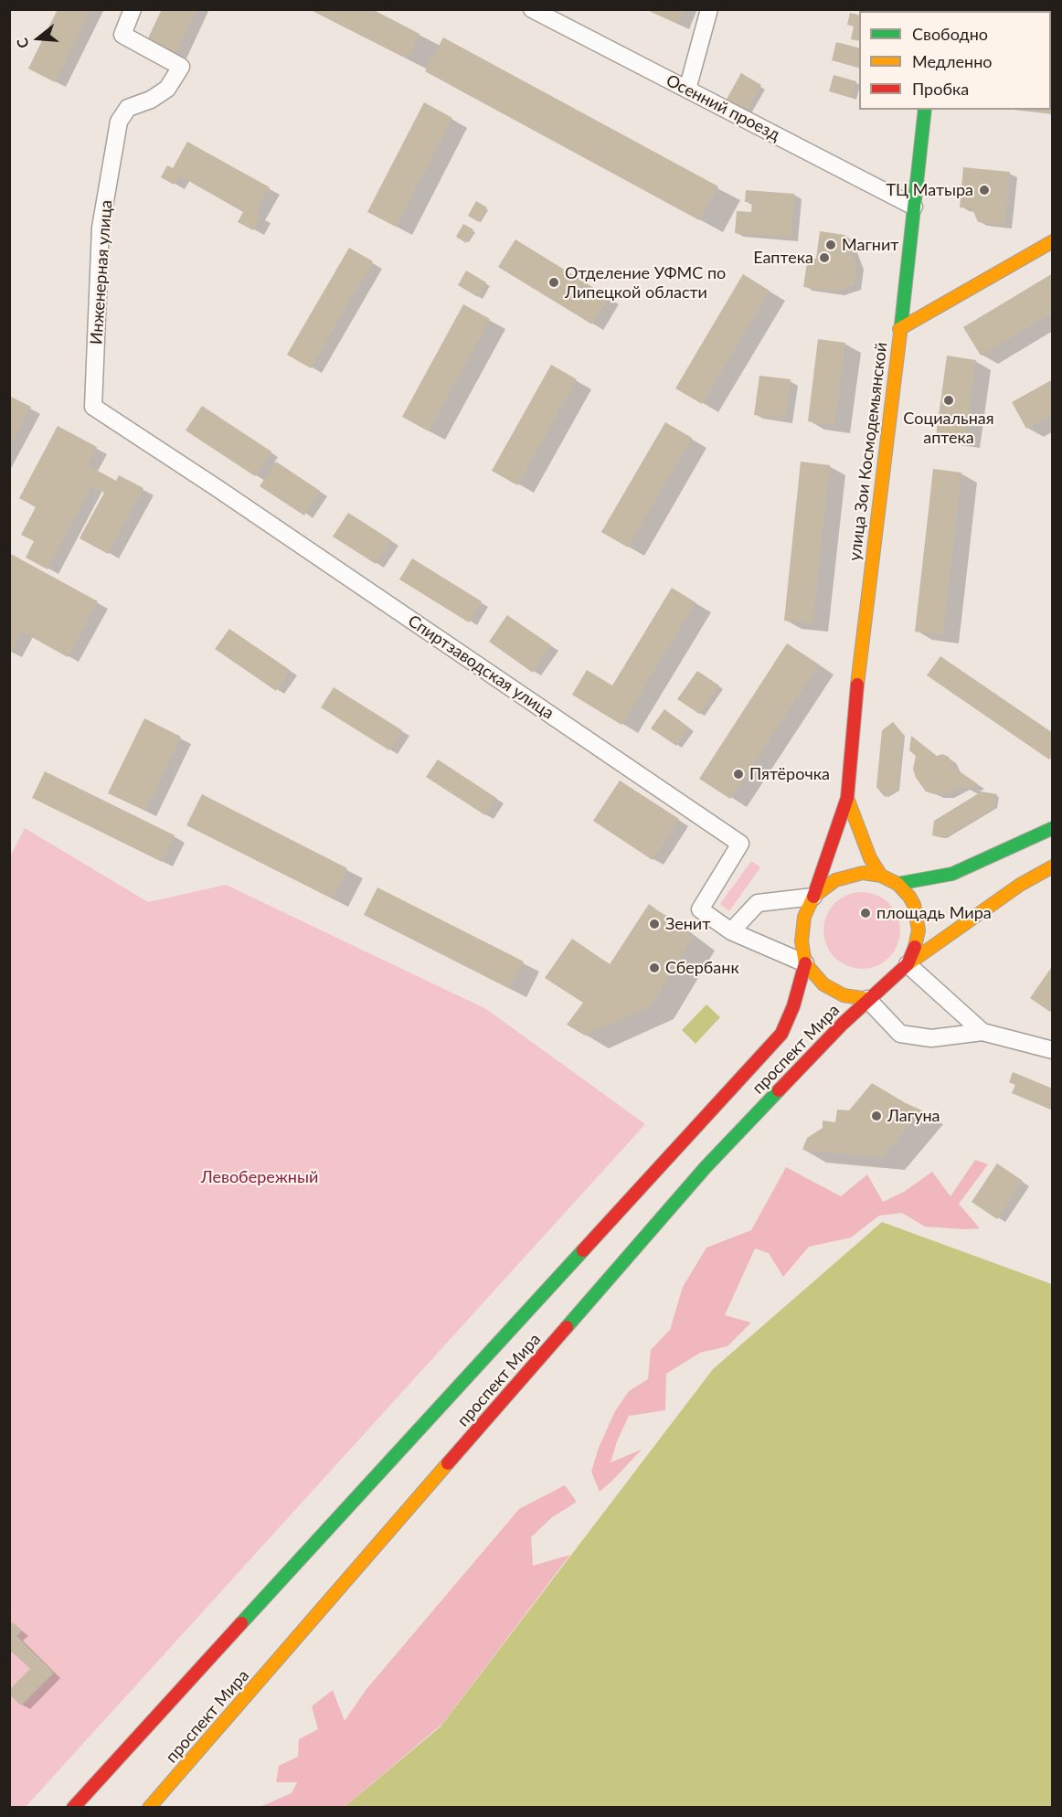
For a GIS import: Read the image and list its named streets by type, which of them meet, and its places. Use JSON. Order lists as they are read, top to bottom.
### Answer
{
  "streets": {
    "main road": ["улица Зои Космодемьянской", "проспект Мира"],
    "street": ["Осенний проезд", "Инженерная улица", "Спиртзаводская улица"]
  },
  "crossings": [
    ["Осенний проезд", "улица Зои Космодемьянской"],
    ["Инженерная улица", "Спиртзаводская улица"],
    ["улица Зои Космодемьянской", "проспект Мира"]
  ],
  "parks": ["Левобережный"],
  "places": [
    "ТЦ Матыра",
    "Магнит",
    "Еаптека",
    "Отделение УФМС по Липецкой области",
    "Социальная аптека",
    "Пятёрочка",
    "площадь Мира",
    "Зенит",
    "Сбербанк",
    "Лагуна"
  ],
  "legend": ["Свободно", "Медленно", "Пробка"],
  "north": "left"
}
